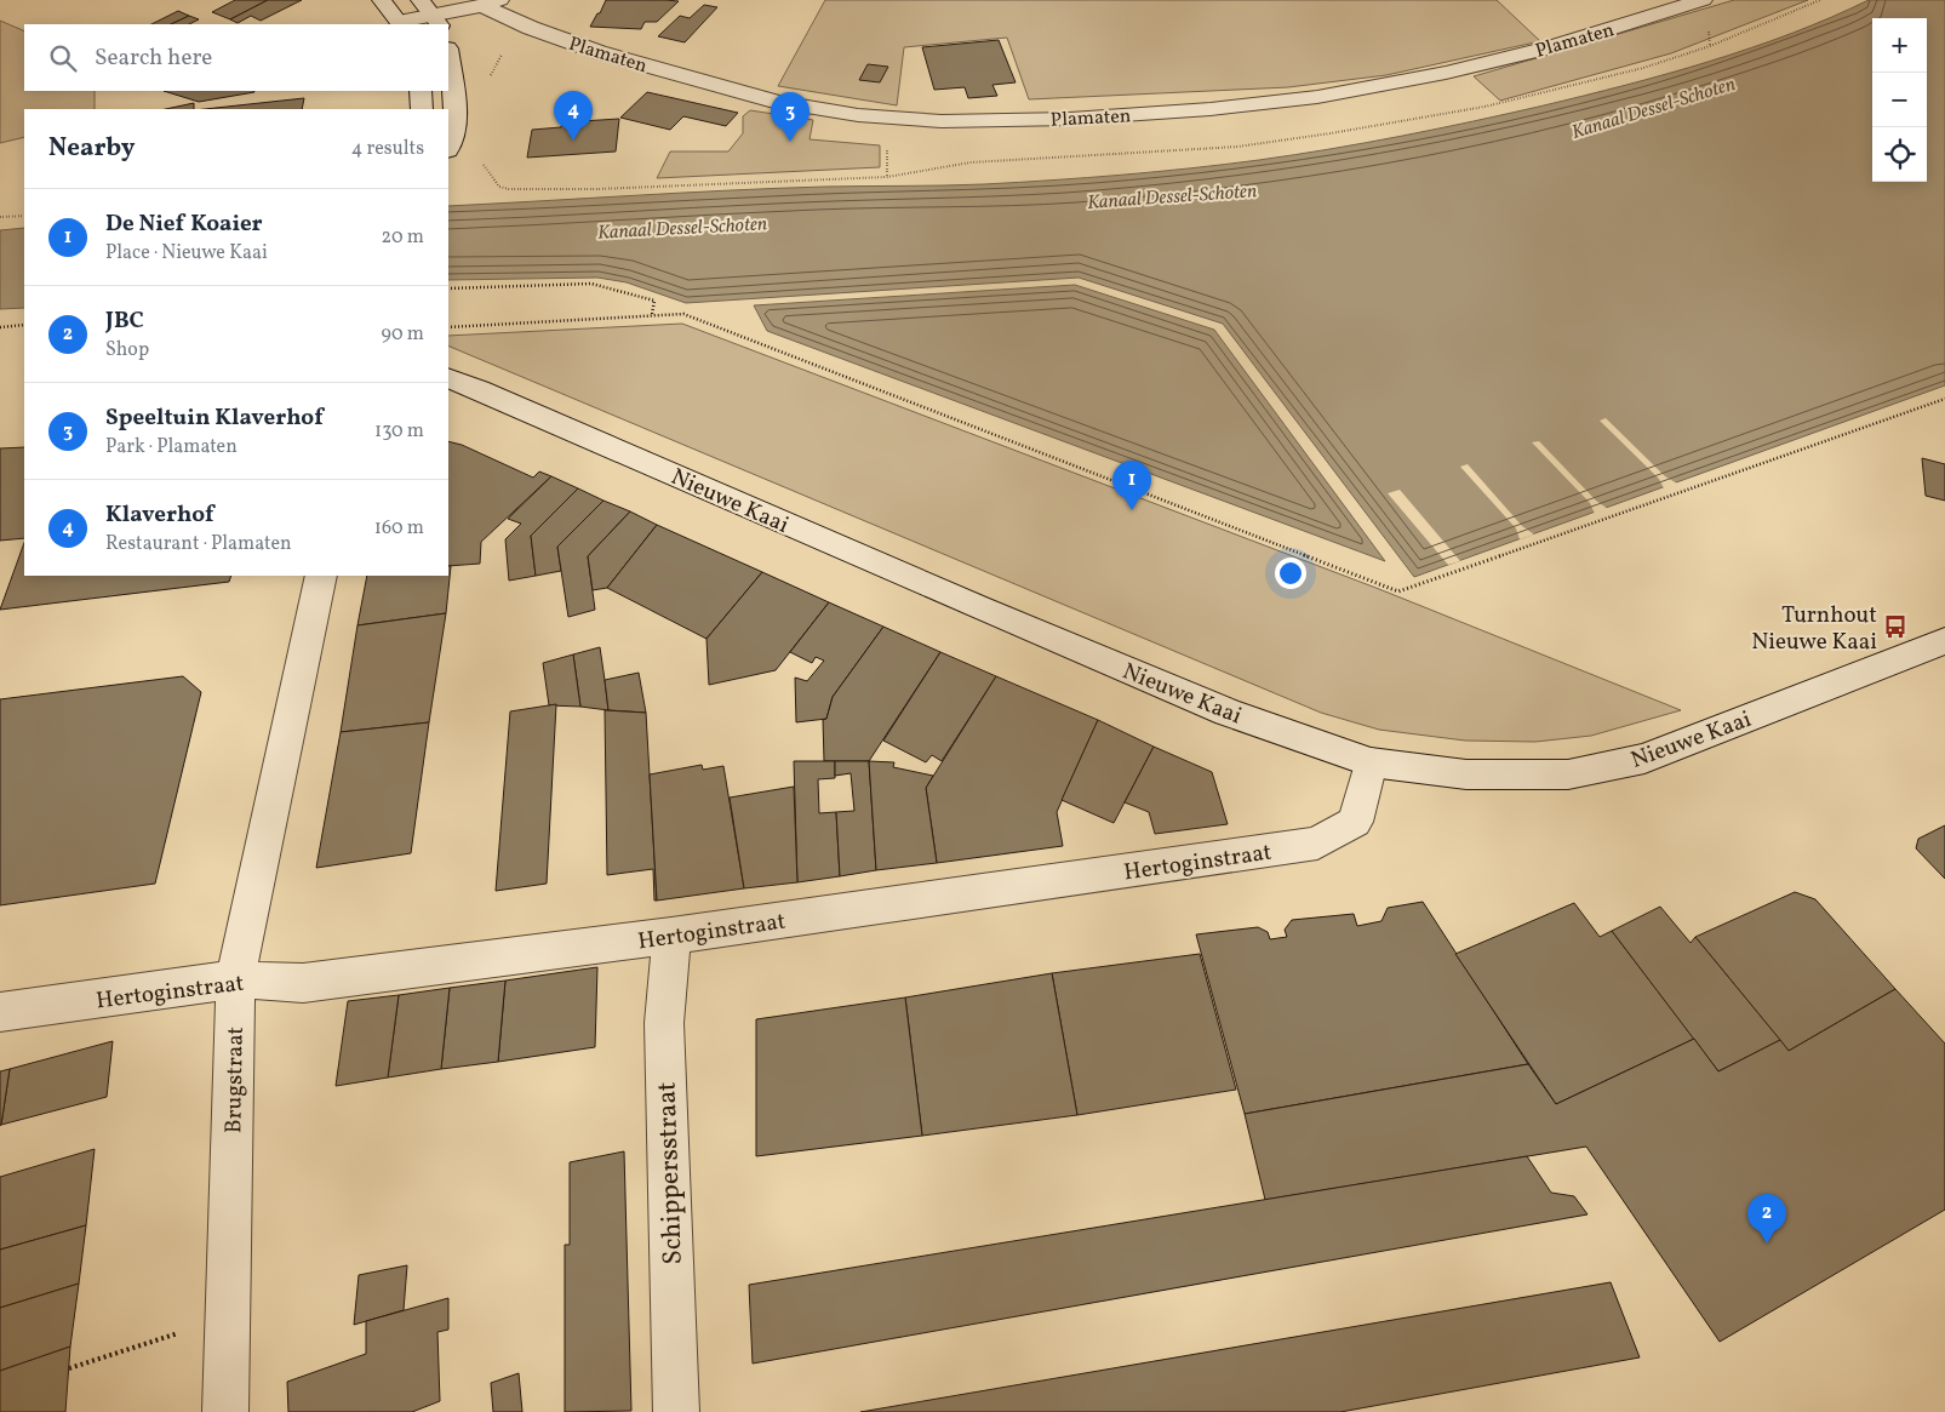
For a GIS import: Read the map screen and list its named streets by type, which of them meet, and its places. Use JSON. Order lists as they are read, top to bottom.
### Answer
{
  "streets": {
    "street": [
      "Plamaten",
      "Nieuwe Kaai",
      "Hertoginstraat",
      "Brugstraat",
      "Schippersstraat"
    ]
  },
  "crossings": [
    ["Nieuwe Kaai", "Hertoginstraat"],
    ["Hertoginstraat", "Brugstraat"],
    ["Hertoginstraat", "Schippersstraat"]
  ],
  "water": ["Kanaal Dessel-Schoten"],
  "places": {
    "bus stop": ["Turnhout Nieuwe Kaai"]
  },
  "page": {
    "map_buttons": ["+", "−"],
    "search": "Search here",
    "pins": [
      "4",
      "3",
      "1",
      "2"
    ],
    "heading": ["Nearby", "4 results"],
    "list": [
      {
        "mark": "1",
        "name": "De Nief Koaier",
        "note": "Place · Nieuwe Kaai",
        "value": "20 m"
      },
      {
        "mark": "2",
        "name": "JBC",
        "note": "Shop",
        "value": "90 m"
      },
      {
        "mark": "3",
        "name": "Speeltuin Klaverhof",
        "note": "Park · Plamaten",
        "value": "130 m"
      },
      {
        "mark": "4",
        "name": "Klaverhof",
        "note": "Restaurant · Plamaten",
        "value": "160 m"
      }
    ]
  }
}
